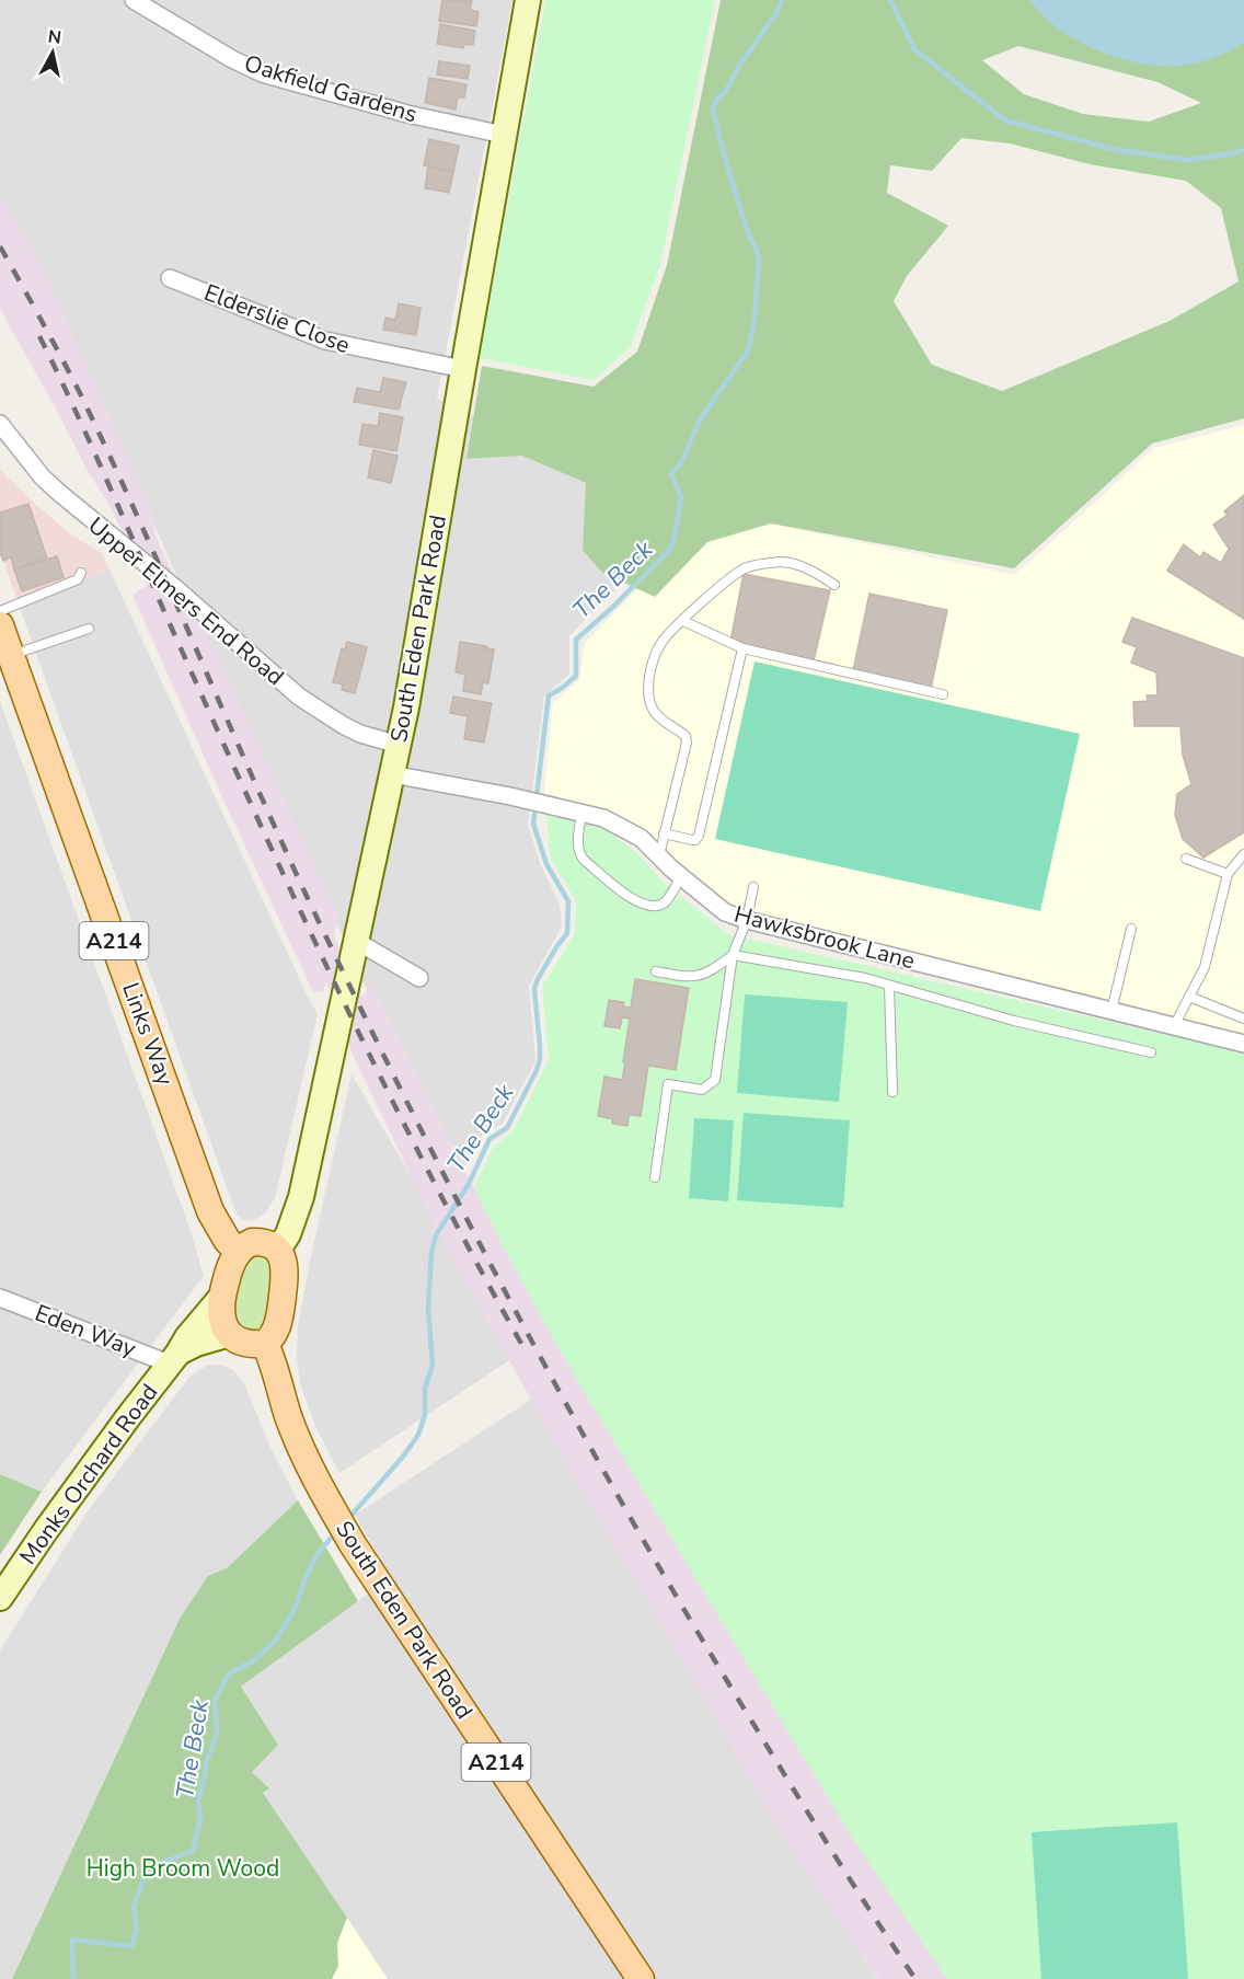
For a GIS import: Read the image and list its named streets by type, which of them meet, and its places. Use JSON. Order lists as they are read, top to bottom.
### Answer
{
  "streets": {
    "main road": [
      "South Eden Park Road",
      "A214",
      "Links Way",
      "Monks Orchard Road"
    ],
    "street": [
      "Oakfield Gardens",
      "Elderslie Close",
      "Upper Elmers End Road",
      "Hawksbrook Lane",
      "Eden Way"
    ]
  },
  "crossings": [
    ["Oakfield Gardens", "South Eden Park Road"],
    ["Elderslie Close", "South Eden Park Road"],
    ["Upper Elmers End Road", "South Eden Park Road"],
    ["South Eden Park Road", "Hawksbrook Lane"],
    ["South Eden Park Road", "Links Way"],
    ["South Eden Park Road", "Monks Orchard Road"],
    ["Links Way", "Monks Orchard Road"],
    ["Eden Way", "Monks Orchard Road"]
  ],
  "water": ["The Beck"],
  "parks": ["High Broom Wood"],
  "north": "top"
}
